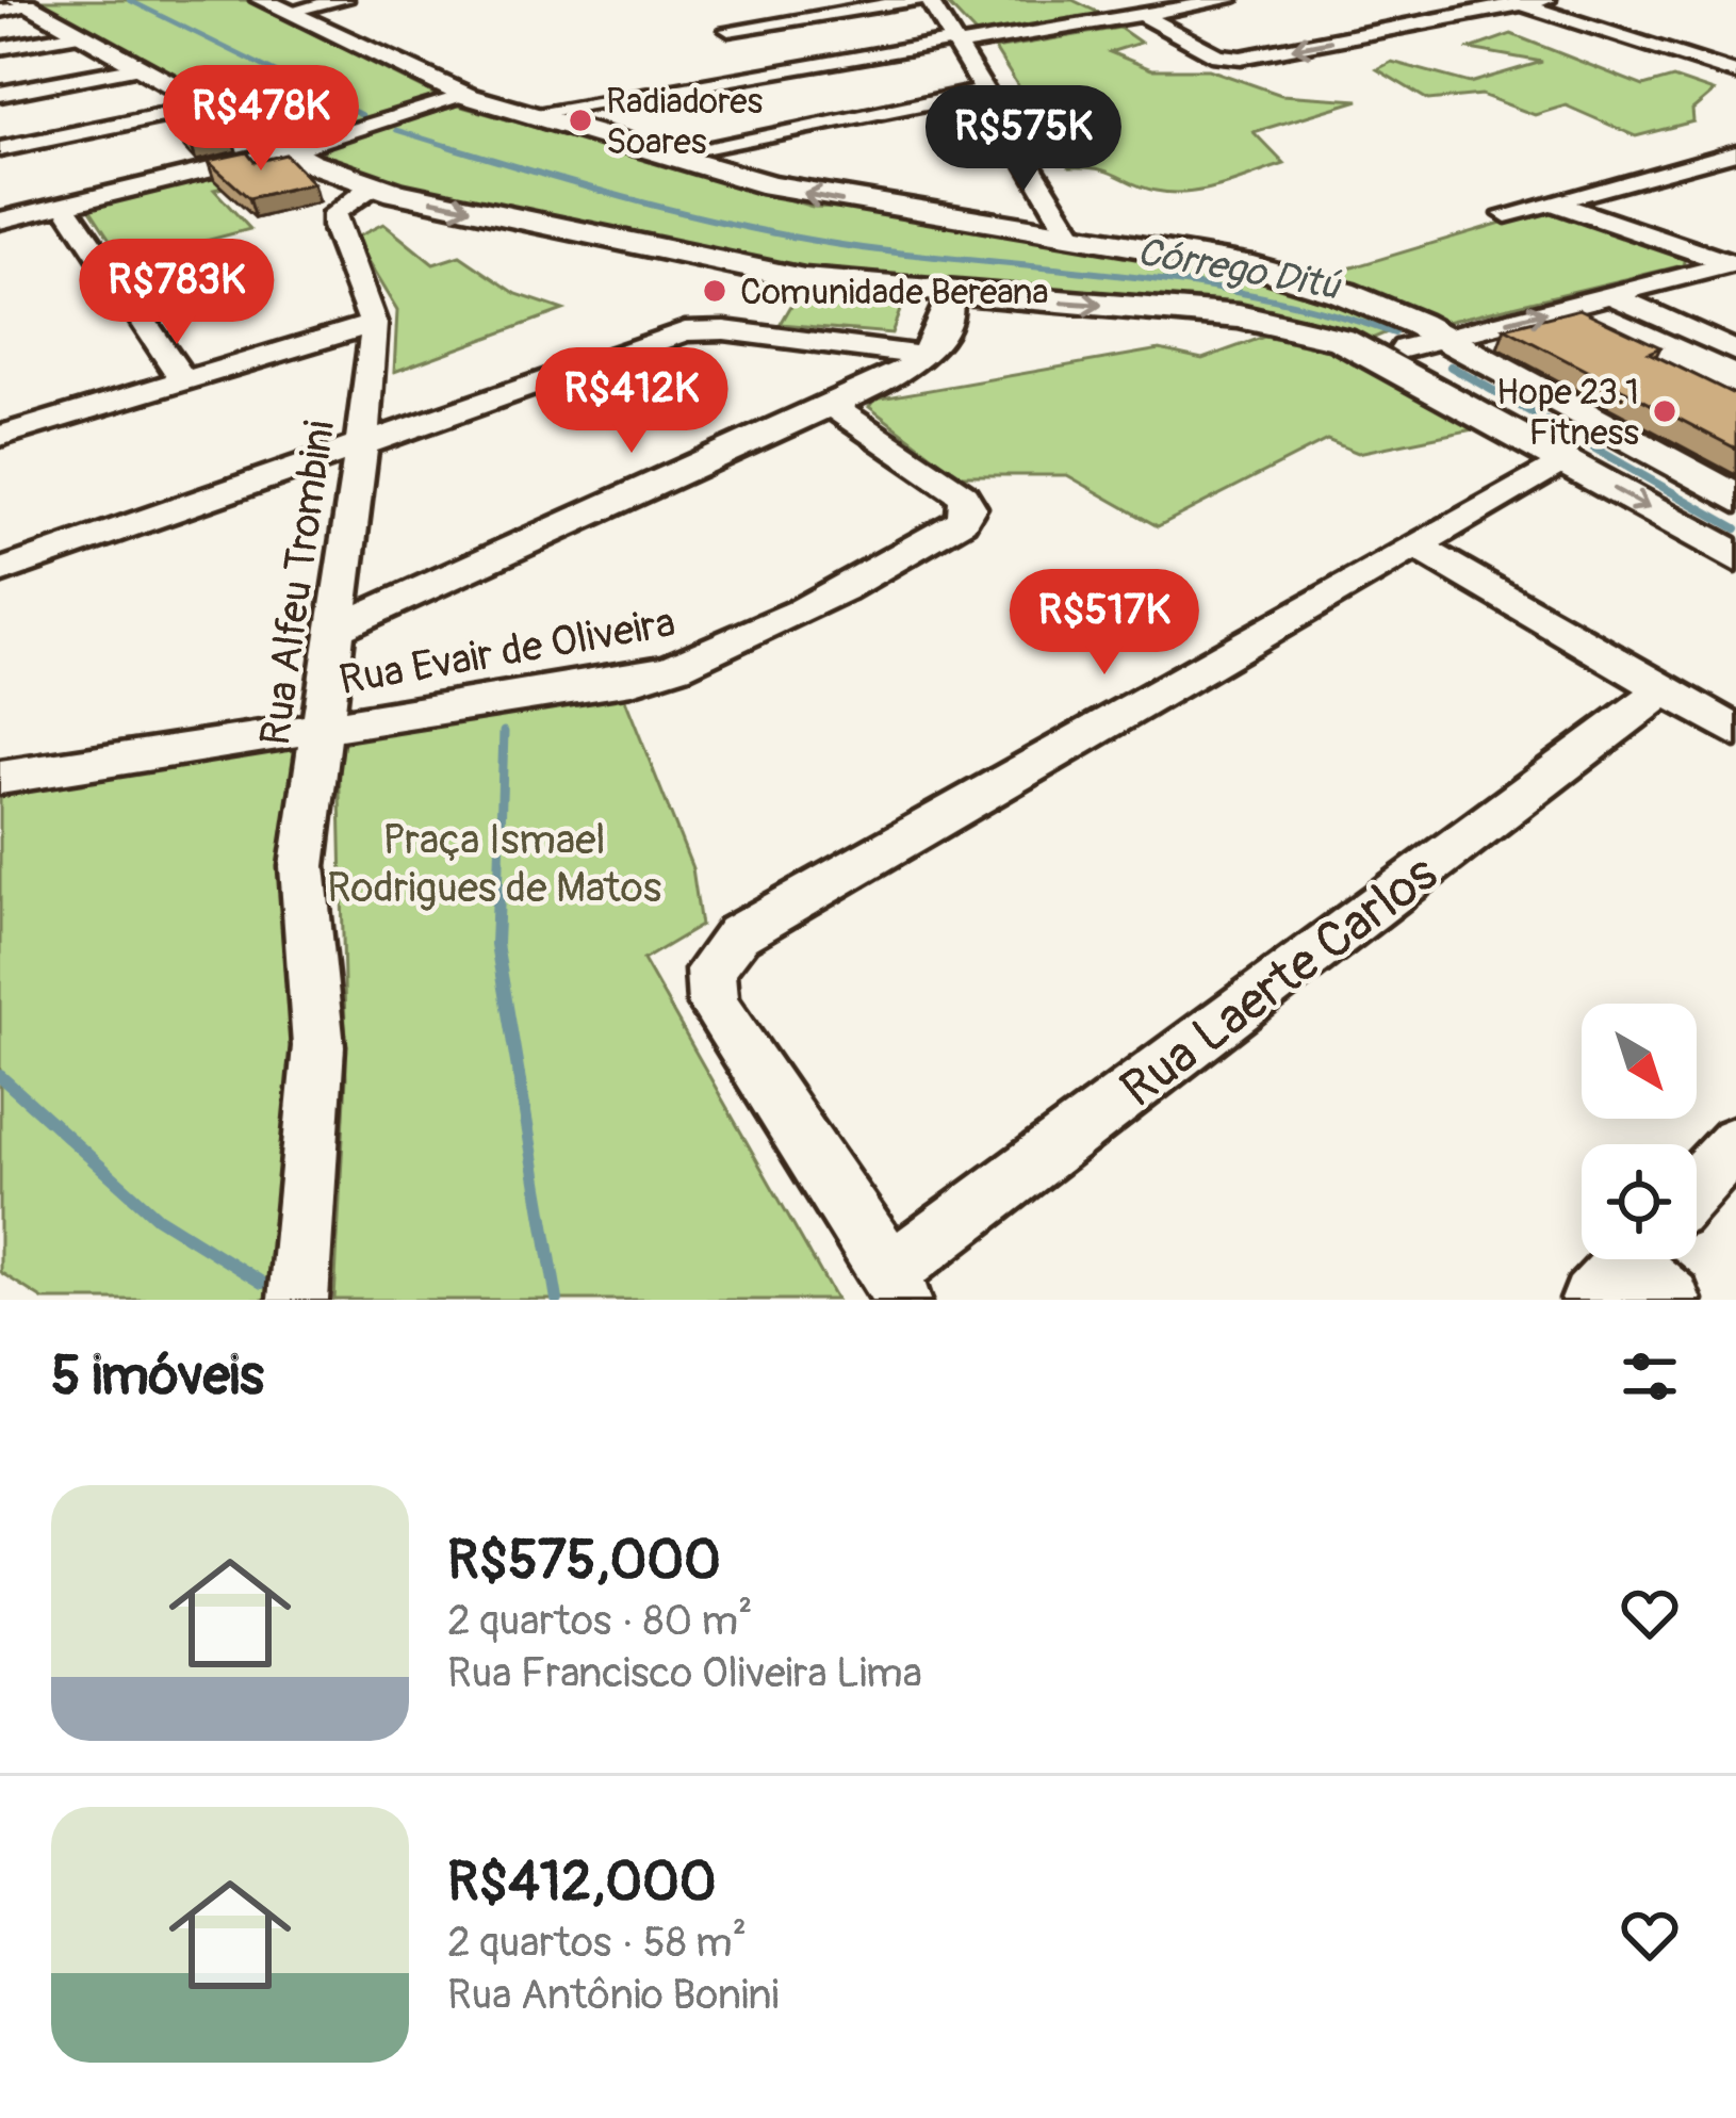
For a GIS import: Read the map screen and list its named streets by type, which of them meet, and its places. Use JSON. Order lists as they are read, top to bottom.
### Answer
{
  "streets": {
    "street": ["Rua Alfeu Trombini", "Rua Evair de Oliveira", "Rua Laerte Carlos"]
  },
  "crossings": [
    ["Rua Alfeu Trombini", "Rua Evair de Oliveira"]
  ],
  "water": ["Córrego Ditú"],
  "parks": ["Praça Ismael Rodrigues de Matos"],
  "places": ["Radiadores Soares", "Comunidade Bereana", "Hope 23.1 Fitness"],
  "north": "bottom right",
  "page": {
    "price": [
      "R$478K",
      "R$575K",
      "R$783K",
      "R$412K",
      "R$517K"
    ],
    "heading": "5 imóveis",
    "list": [
      {
        "name": "R$575,000",
        "note": "2 quartos · 80 m² · Rua Francisco Oliveira Lima"
      },
      {
        "name": "R$412,000",
        "note": "2 quartos · 58 m² · Rua Antônio Bonini"
      }
    ]
  }
}
